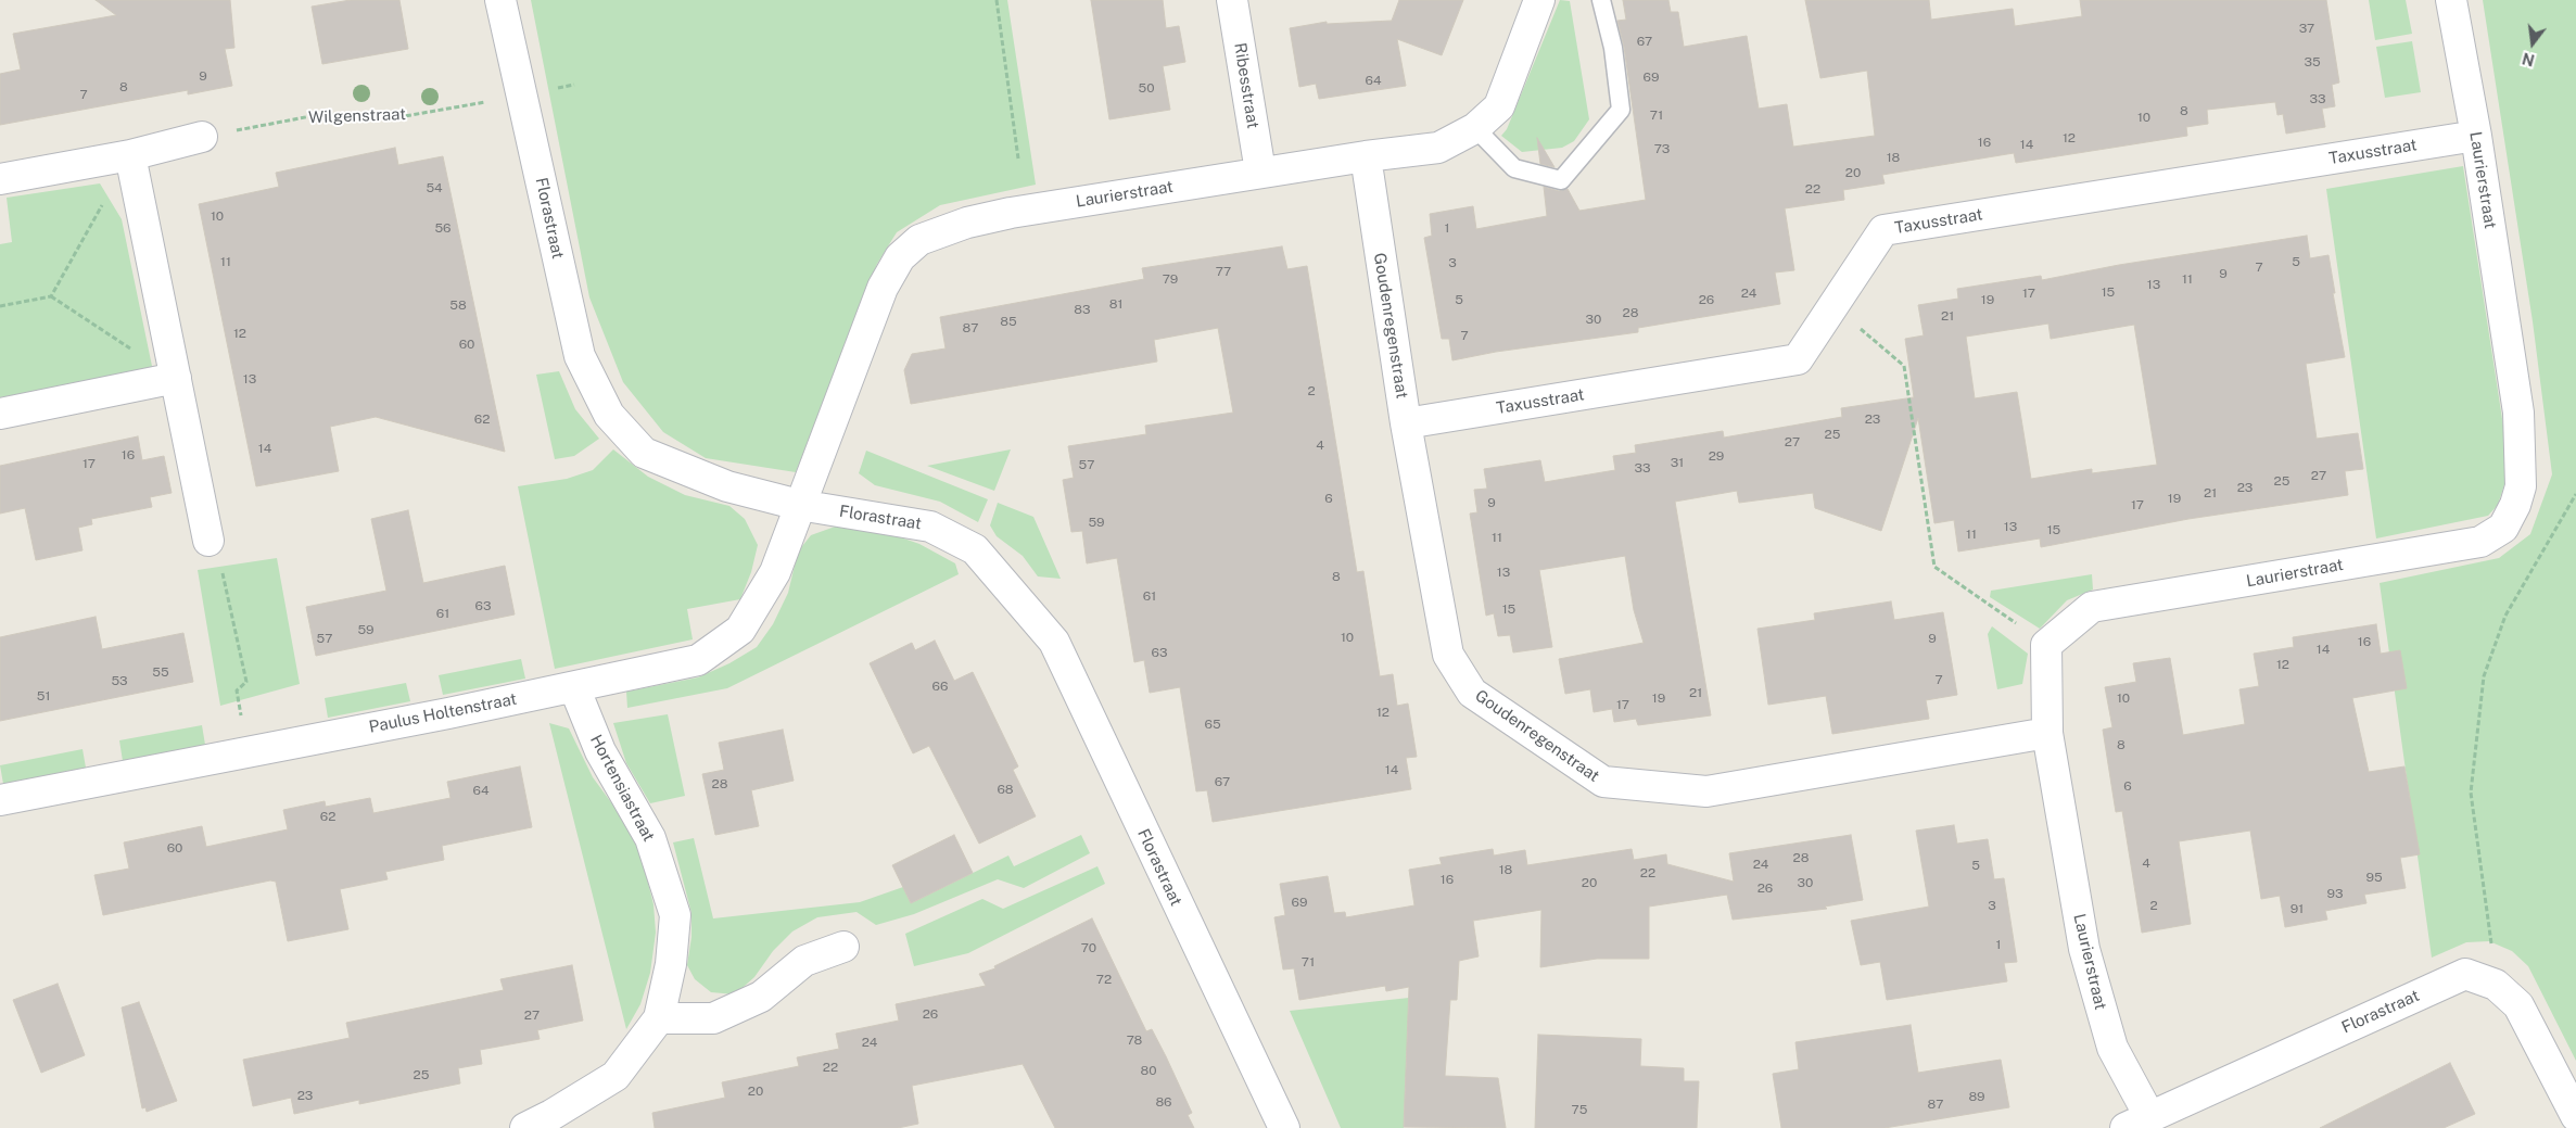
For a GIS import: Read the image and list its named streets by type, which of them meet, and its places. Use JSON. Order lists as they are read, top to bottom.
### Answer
{
  "streets": {
    "street": [
      "Ribesstraat",
      "Taxusstraat",
      "Laurierstraat",
      "Florastraat",
      "Goudenregenstraat",
      "Paulus Holtenstraat",
      "Hortensiastraat"
    ],
    "path": ["Wilgenstraat"]
  },
  "crossings": [
    ["Ribesstraat", "Laurierstraat"],
    ["Wilgenstraat", "Florastraat"],
    ["Taxusstraat", "Laurierstraat"],
    ["Taxusstraat", "Goudenregenstraat"],
    ["Laurierstraat", "Florastraat"],
    ["Laurierstraat", "Goudenregenstraat"],
    ["Laurierstraat", "Paulus Holtenstraat"],
    ["Florastraat", "Paulus Holtenstraat"],
    ["Paulus Holtenstraat", "Hortensiastraat"]
  ],
  "house_numbers": [
    "37",
    "67",
    "35",
    "9",
    "69",
    "64",
    "8",
    "50",
    "7",
    "33",
    "8",
    "71",
    "10",
    "12",
    "16",
    "14",
    "73",
    "18",
    "20",
    "54",
    "22",
    "10",
    "56",
    "1",
    "11",
    "5",
    "3",
    "7",
    "77",
    "9",
    "79",
    "11",
    "13",
    "15",
    "24",
    "17",
    "5",
    "26",
    "19",
    "81",
    "58",
    "83",
    "28",
    "21",
    "30",
    "85",
    "87",
    "12",
    "7",
    "60",
    "13",
    "2",
    "62",
    "23",
    "25",
    "27",
    "4",
    "14",
    "16",
    "29",
    "31",
    "17",
    "57",
    "33",
    "27",
    "25",
    "23",
    "21",
    "6",
    "19",
    "9",
    "17",
    "59",
    "13",
    "15",
    "11",
    "11",
    "13",
    "8",
    "61",
    "63",
    "15",
    "61",
    "59",
    "10",
    "57",
    "9",
    "16",
    "14",
    "63",
    "12",
    "55",
    "7",
    "53",
    "66",
    "21",
    "51",
    "19",
    "10",
    "17",
    "12",
    "65",
    "8",
    "14",
    "67",
    "28",
    "6",
    "68",
    "64",
    "62",
    "60",
    "28",
    "4",
    "24",
    "5",
    "18",
    "22",
    "95",
    "16",
    "20",
    "30",
    "26",
    "93",
    "69",
    "3",
    "2",
    "91",
    "1",
    "70",
    "71",
    "72",
    "26",
    "27",
    "78",
    "24",
    "22",
    "80",
    "25",
    "20",
    "23",
    "89",
    "86",
    "87",
    "75"
  ],
  "north": "bottom"
}
